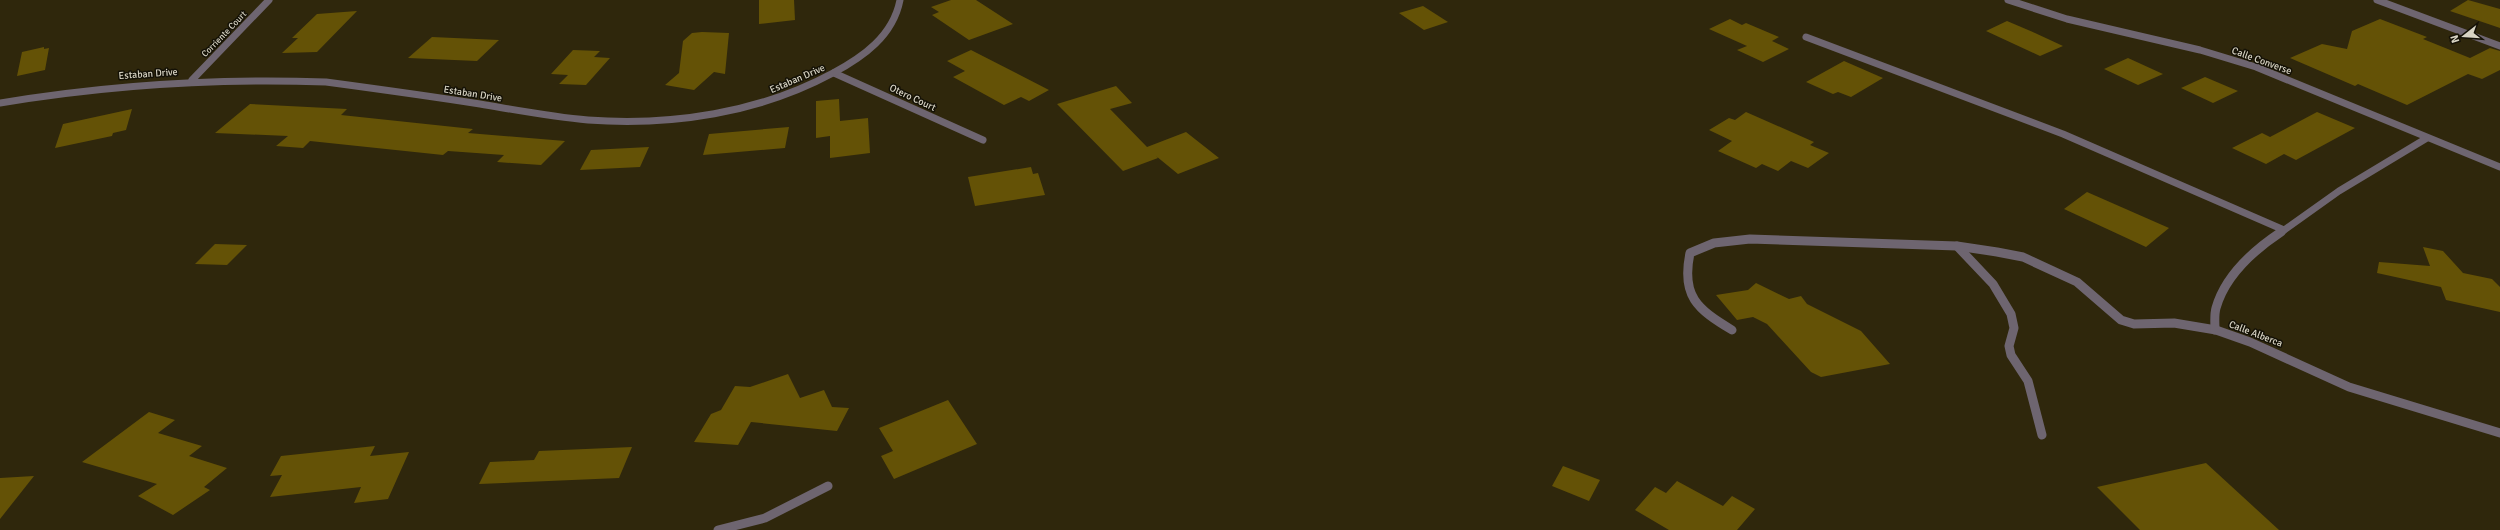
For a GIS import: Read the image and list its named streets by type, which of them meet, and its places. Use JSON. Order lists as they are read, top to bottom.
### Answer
{
  "streets": {
    "street": [
      "Corriente Court",
      "Calle Converse",
      "Estaban Drive",
      "Otero Court",
      "Calle Alberca"
    ]
  },
  "crossings": [
    ["Corriente Court", "Estaban Drive"],
    ["Calle Converse", "Calle Alberca"],
    ["Estaban Drive", "Otero Court"]
  ],
  "north": "left"
}
